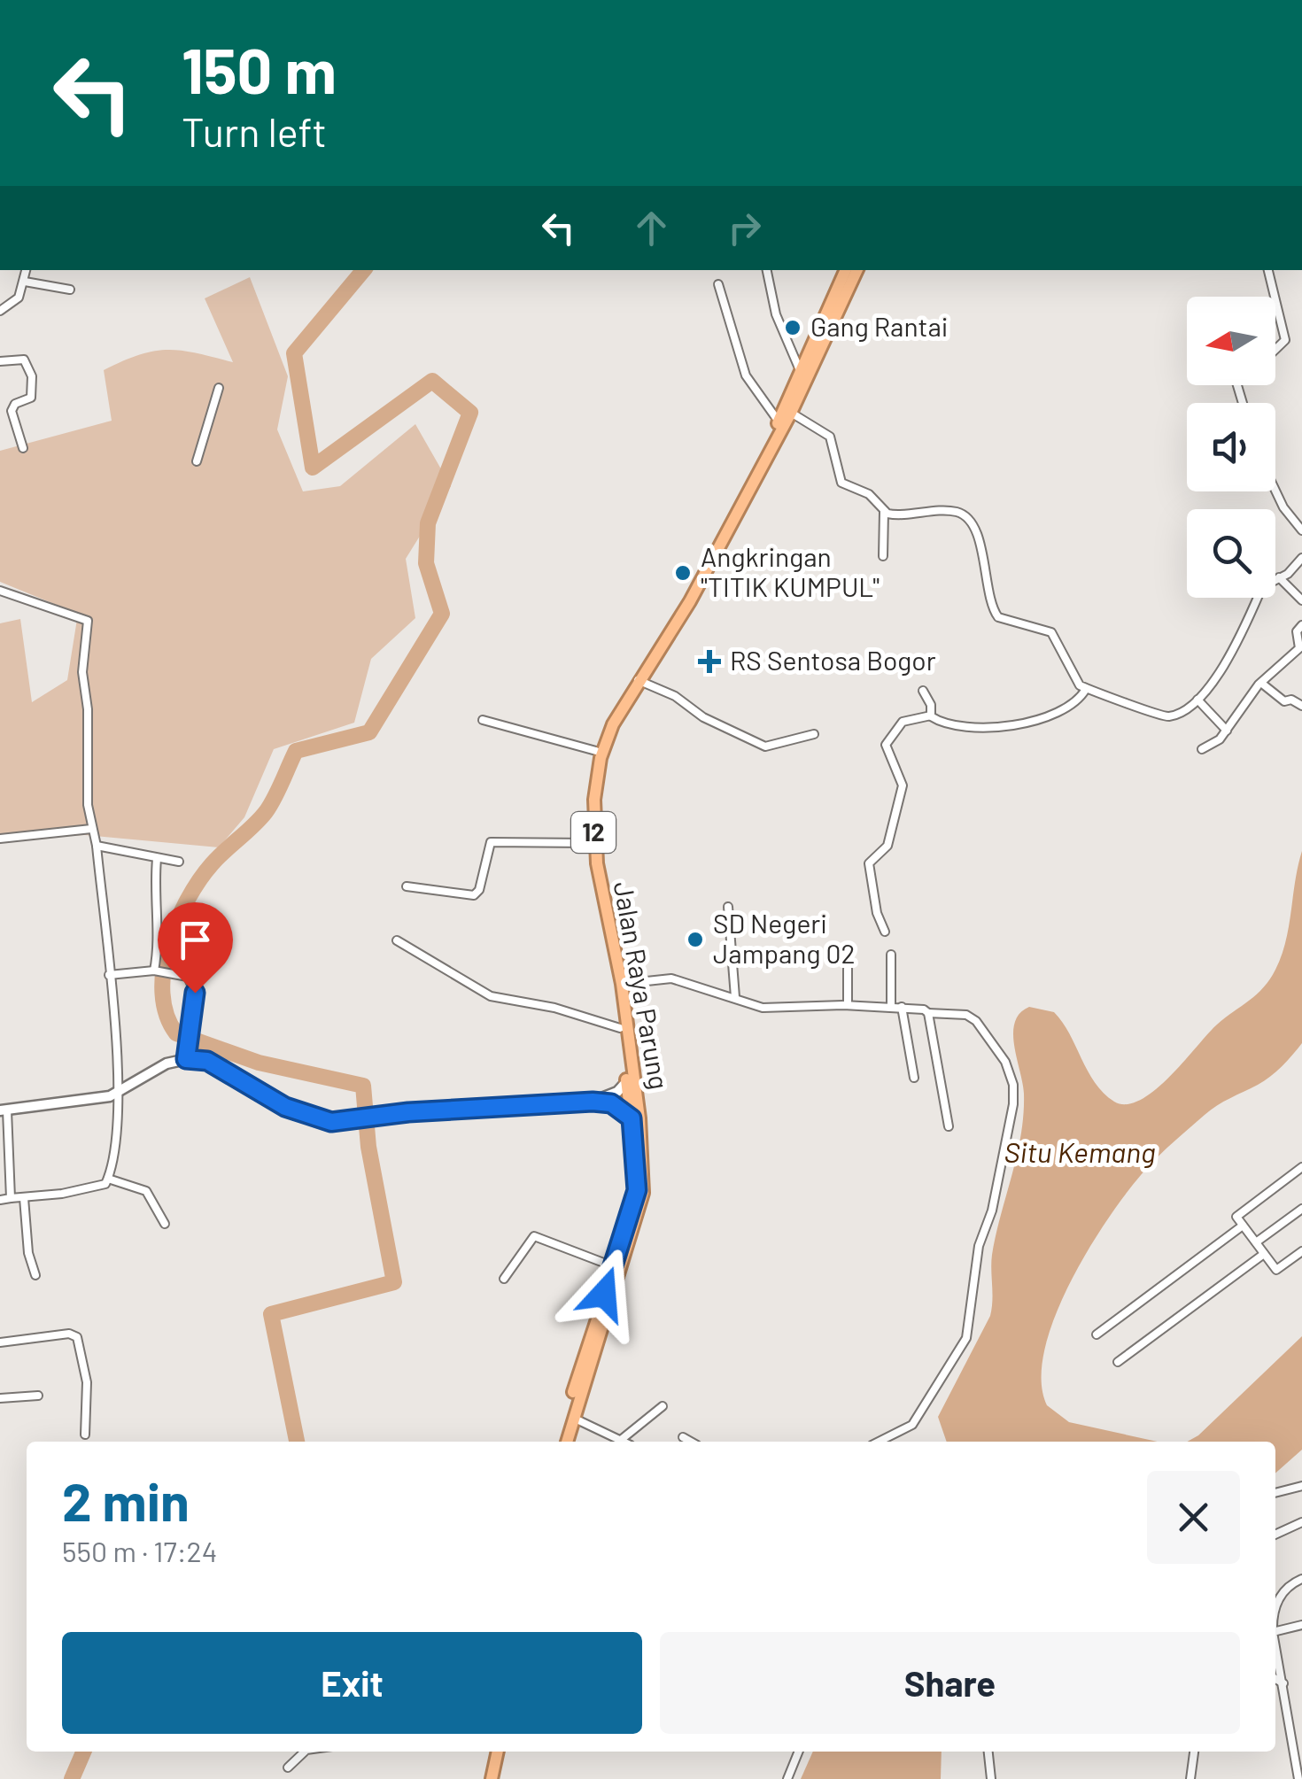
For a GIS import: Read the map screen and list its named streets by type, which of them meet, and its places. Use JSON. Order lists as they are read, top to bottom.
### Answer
{
  "streets": {
    "highway": ["12", "Jalan Raya Parung"]
  },
  "water": ["Situ Kemang"],
  "places": {
    "other": ["Gang Rantai", "Angkringan \"TITIK KUMPUL\"", "SD Negeri Jampang 02"],
    "health": ["RS Sentosa Bogor"]
  },
  "north": "left",
  "page": {
    "turn": ["150 m", "Turn left"],
    "heading": ["2 min", "550 m · 17:24"],
    "buttons": ["Exit", "Share"]
  }
}
